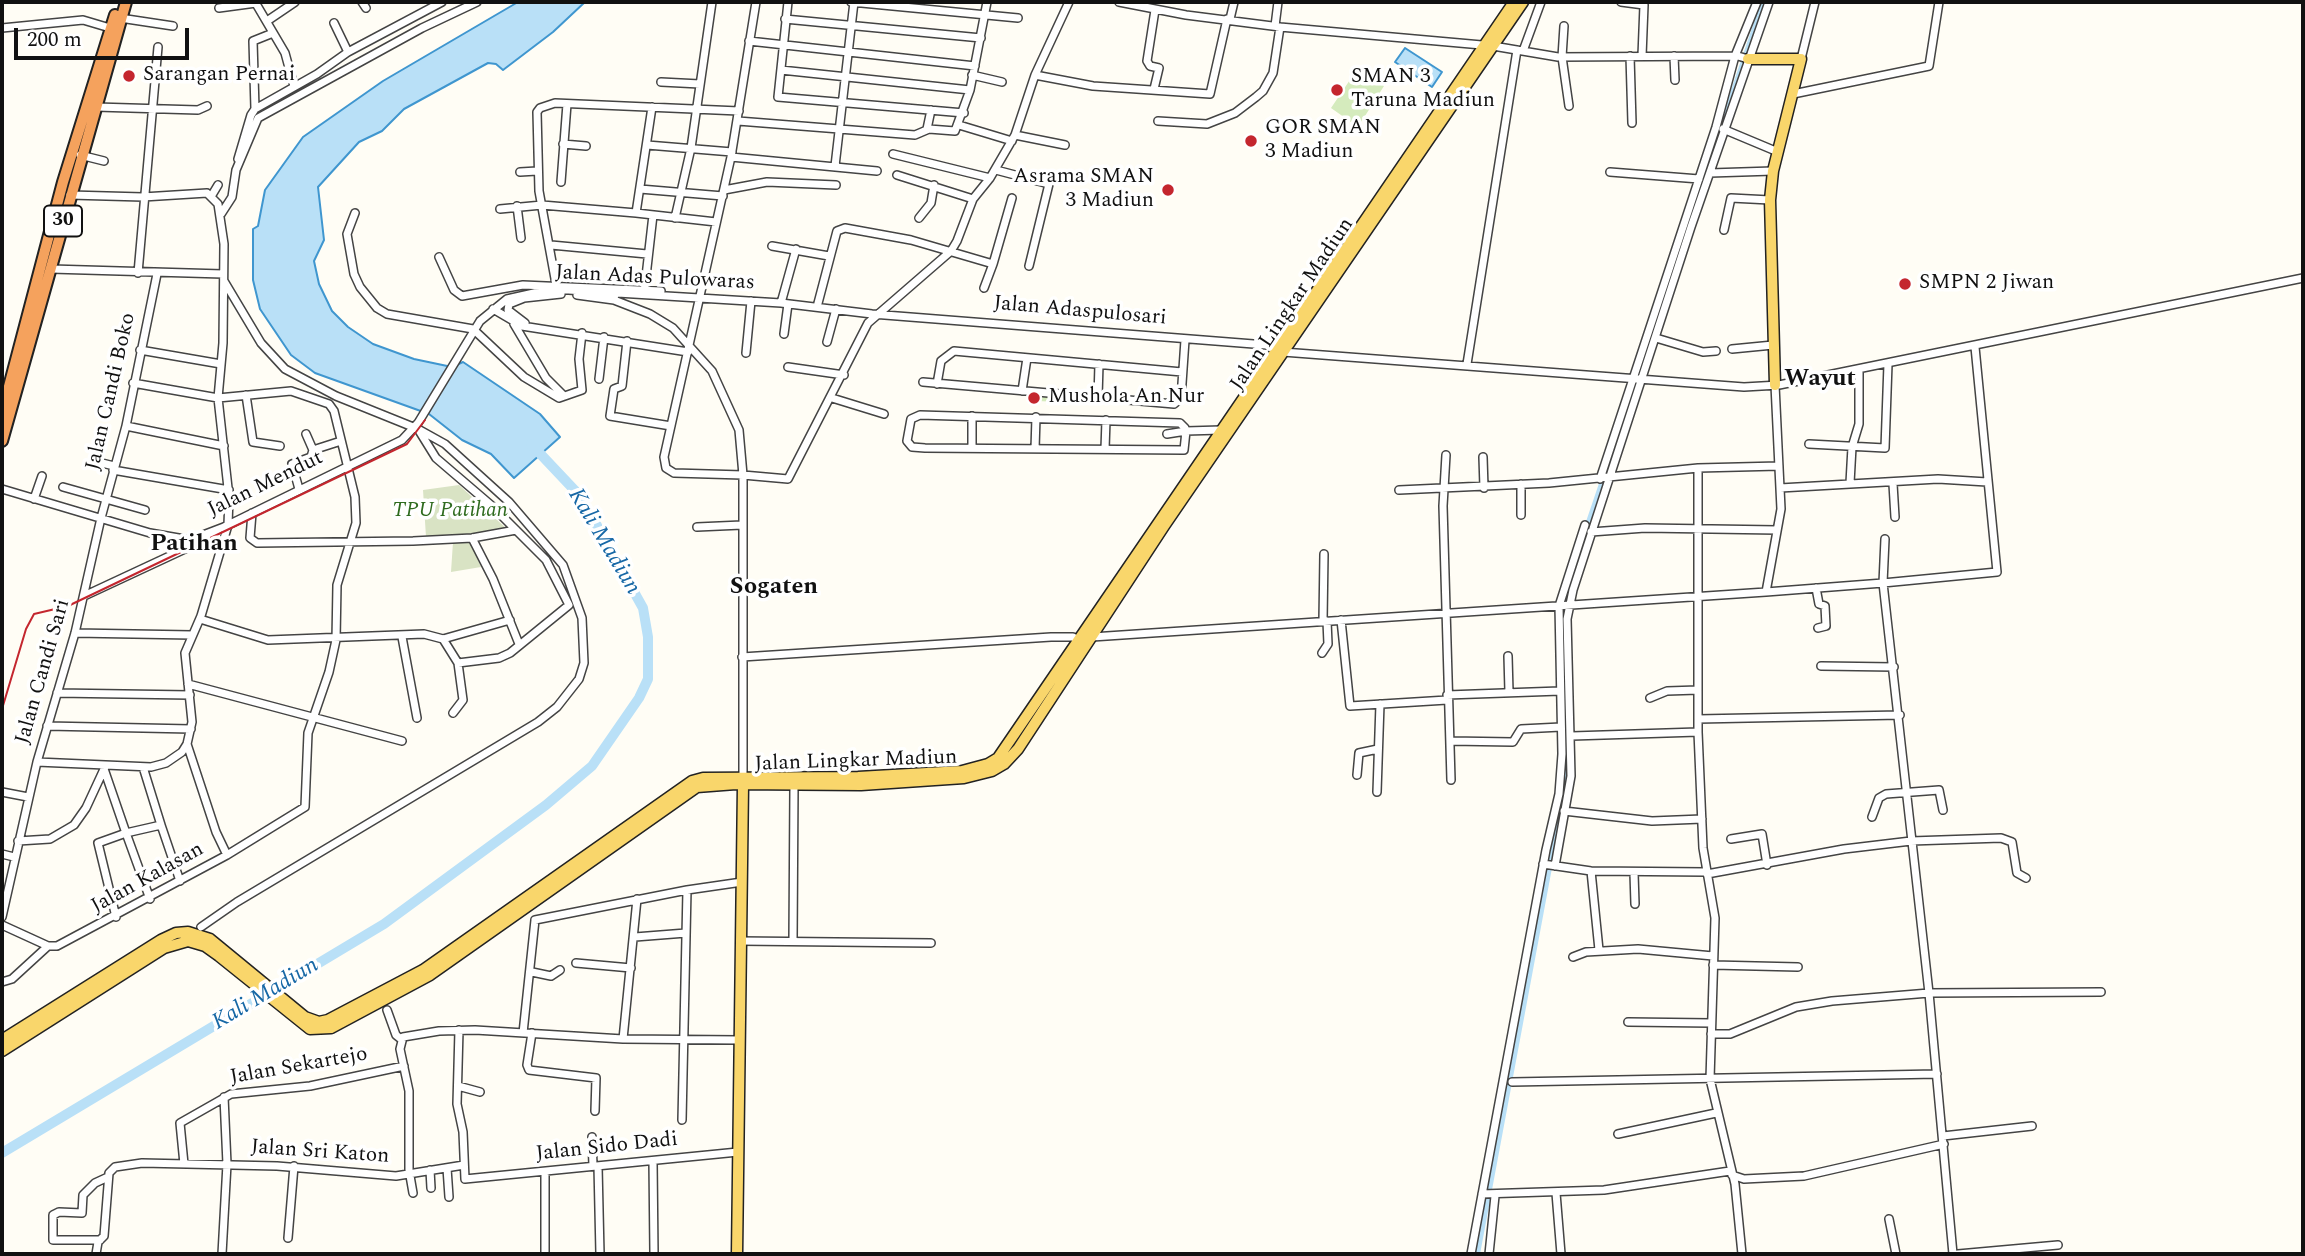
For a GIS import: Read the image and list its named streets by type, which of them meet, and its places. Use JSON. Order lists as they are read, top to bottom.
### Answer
{
  "streets": {
    "highway": ["30"],
    "main road": ["Jalan Lingkar Madiun"],
    "street": [
      "Jalan Adas Pulowaras",
      "Jalan Adaspulosari",
      "Jalan Candi Boko",
      "Jalan Mendut",
      "Jalan Candi Sari",
      "Jalan Kalasan",
      "Jalan Sekartejo",
      "Jalan Sido Dadi",
      "Jalan Sri Katon"
    ]
  },
  "crossings": [
    ["Jalan Adas Pulowaras", "Jalan Adaspulosari"],
    ["Jalan Adas Pulowaras", "Jalan Mendut"],
    ["Jalan Lingkar Madiun", "Jalan Adaspulosari"],
    ["Jalan Candi Boko", "Jalan Mendut"],
    ["Jalan Candi Boko", "Jalan Candi Sari"],
    ["Jalan Mendut", "Jalan Candi Sari"],
    ["Jalan Sekartejo", "Jalan Sri Katon"],
    ["Jalan Sido Dadi", "Jalan Sri Katon"]
  ],
  "districts": ["Wayut", "Patihan", "Sogaten"],
  "water": ["Kali Madiun"],
  "parks": ["TPU Patihan"],
  "places": [
    "Sarangan Pernai",
    "SMAN 3 Taruna Madiun",
    "GOR SMAN 3 Madiun",
    "Asrama SMAN 3 Madiun",
    "SMPN 2 Jiwan",
    "Mushola An Nur"
  ],
  "scale_bar": "200 m"
}
